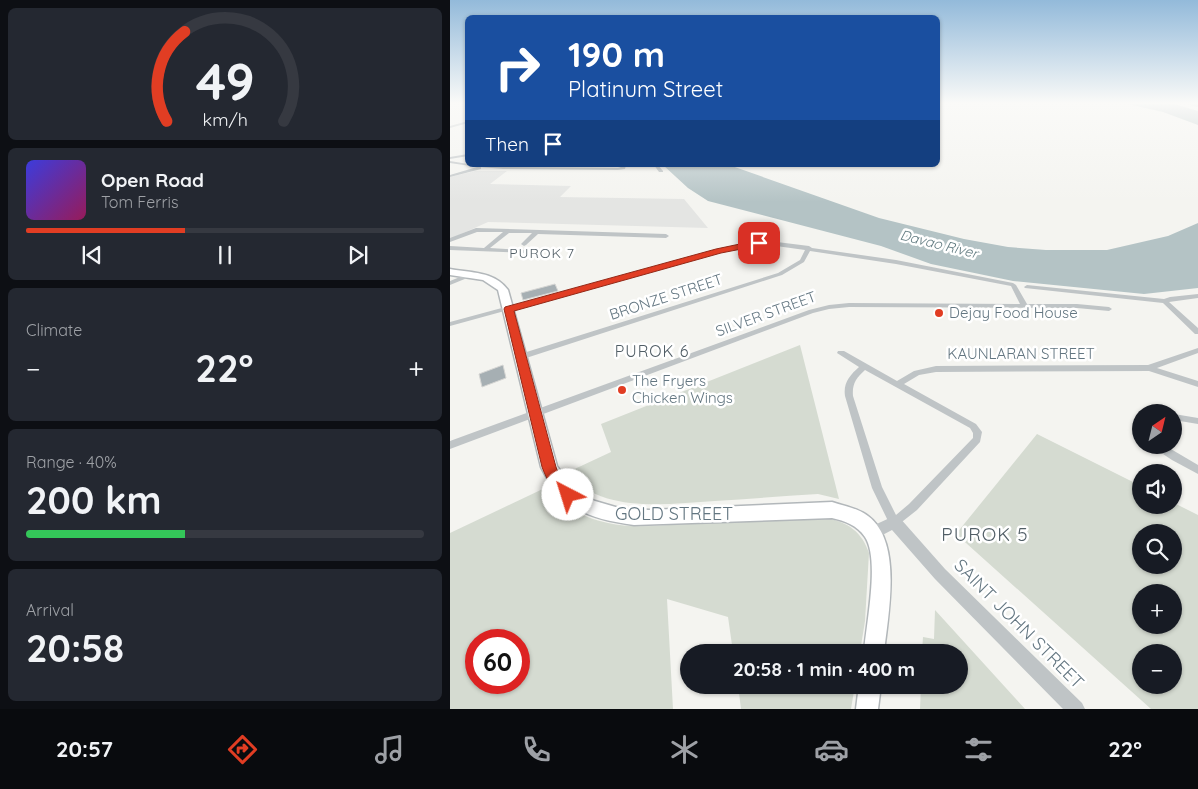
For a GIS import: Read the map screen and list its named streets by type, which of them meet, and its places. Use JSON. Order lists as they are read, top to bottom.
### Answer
{
  "streets": {
    "main road": ["GOLD STREET"],
    "street": [
      "BRONZE STREET",
      "SILVER STREET",
      "KAUNLARAN STREET",
      "SAINT JOHN STREET"
    ]
  },
  "crossings": [
    ["BRONZE STREET", "GOLD STREET"],
    ["SILVER STREET", "GOLD STREET"]
  ],
  "districts": ["PUROK 7", "PUROK 6", "PUROK 5"],
  "water": ["Davao River"],
  "places": ["Dejay Food House", "The Fryers Chicken Wings"],
  "north": "top right",
  "page": {
    "turn": ["190 m", "Platinum Street"],
    "then": "Then",
    "song": ["Open Road", "Tom Ferris"],
    "tile": [
      "Climate",
      ["Range · 40%", "200 km"],
      ["Arrival", "20:58"]
    ],
    "heat": ["−", "22°", "+"],
    "map_buttons": ["+", "−"],
    "limit": "60",
    "trip": "20:58 · 1 min · 400 m",
    "tabs": ["20:57", "22°"],
    "gauge": ["49", "km/h"]
  }
}
